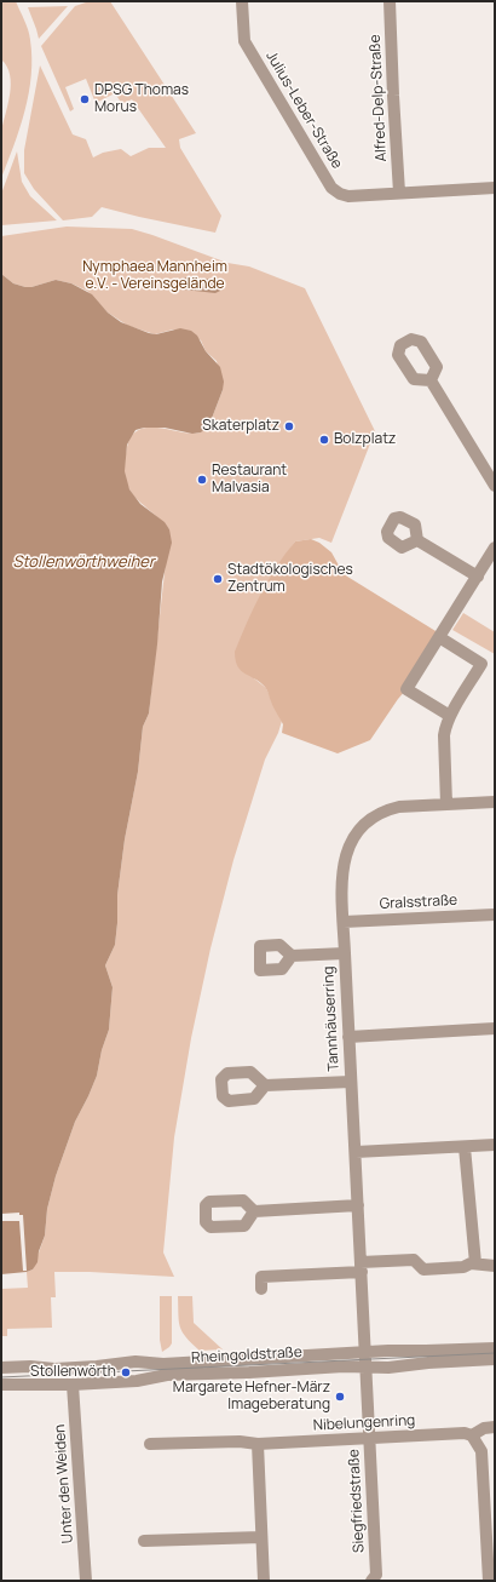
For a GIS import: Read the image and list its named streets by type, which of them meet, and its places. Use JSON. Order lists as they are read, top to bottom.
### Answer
{
  "streets": {
    "street": [
      "Alfred-Delp-Straße",
      "Julius-Leber-Straße",
      "Gralsstraße",
      "Tannhäuserring",
      "Rheingoldstraße",
      "Nibelungenring",
      "Unter den Weiden",
      "Siegfriedstraße"
    ]
  },
  "crossings": [
    ["Alfred-Delp-Straße", "Julius-Leber-Straße"],
    ["Gralsstraße", "Tannhäuserring"],
    ["Tannhäuserring", "Rheingoldstraße"],
    ["Tannhäuserring", "Siegfriedstraße"],
    ["Rheingoldstraße", "Unter den Weiden"],
    ["Rheingoldstraße", "Siegfriedstraße"],
    ["Nibelungenring", "Siegfriedstraße"]
  ],
  "water": ["Stollenwörthweiher"],
  "parks": ["Nymphaea Mannheim e.V. - Vereinsgelände"],
  "places": [
    "DPSG Thomas Morus",
    "Skaterplatz",
    "Bolzplatz",
    "Restaurant Malvasia",
    "Stadtökologisches Zentrum",
    "Stollenwörth",
    "Margarete Hefner-März Imageberatung"
  ]
}
